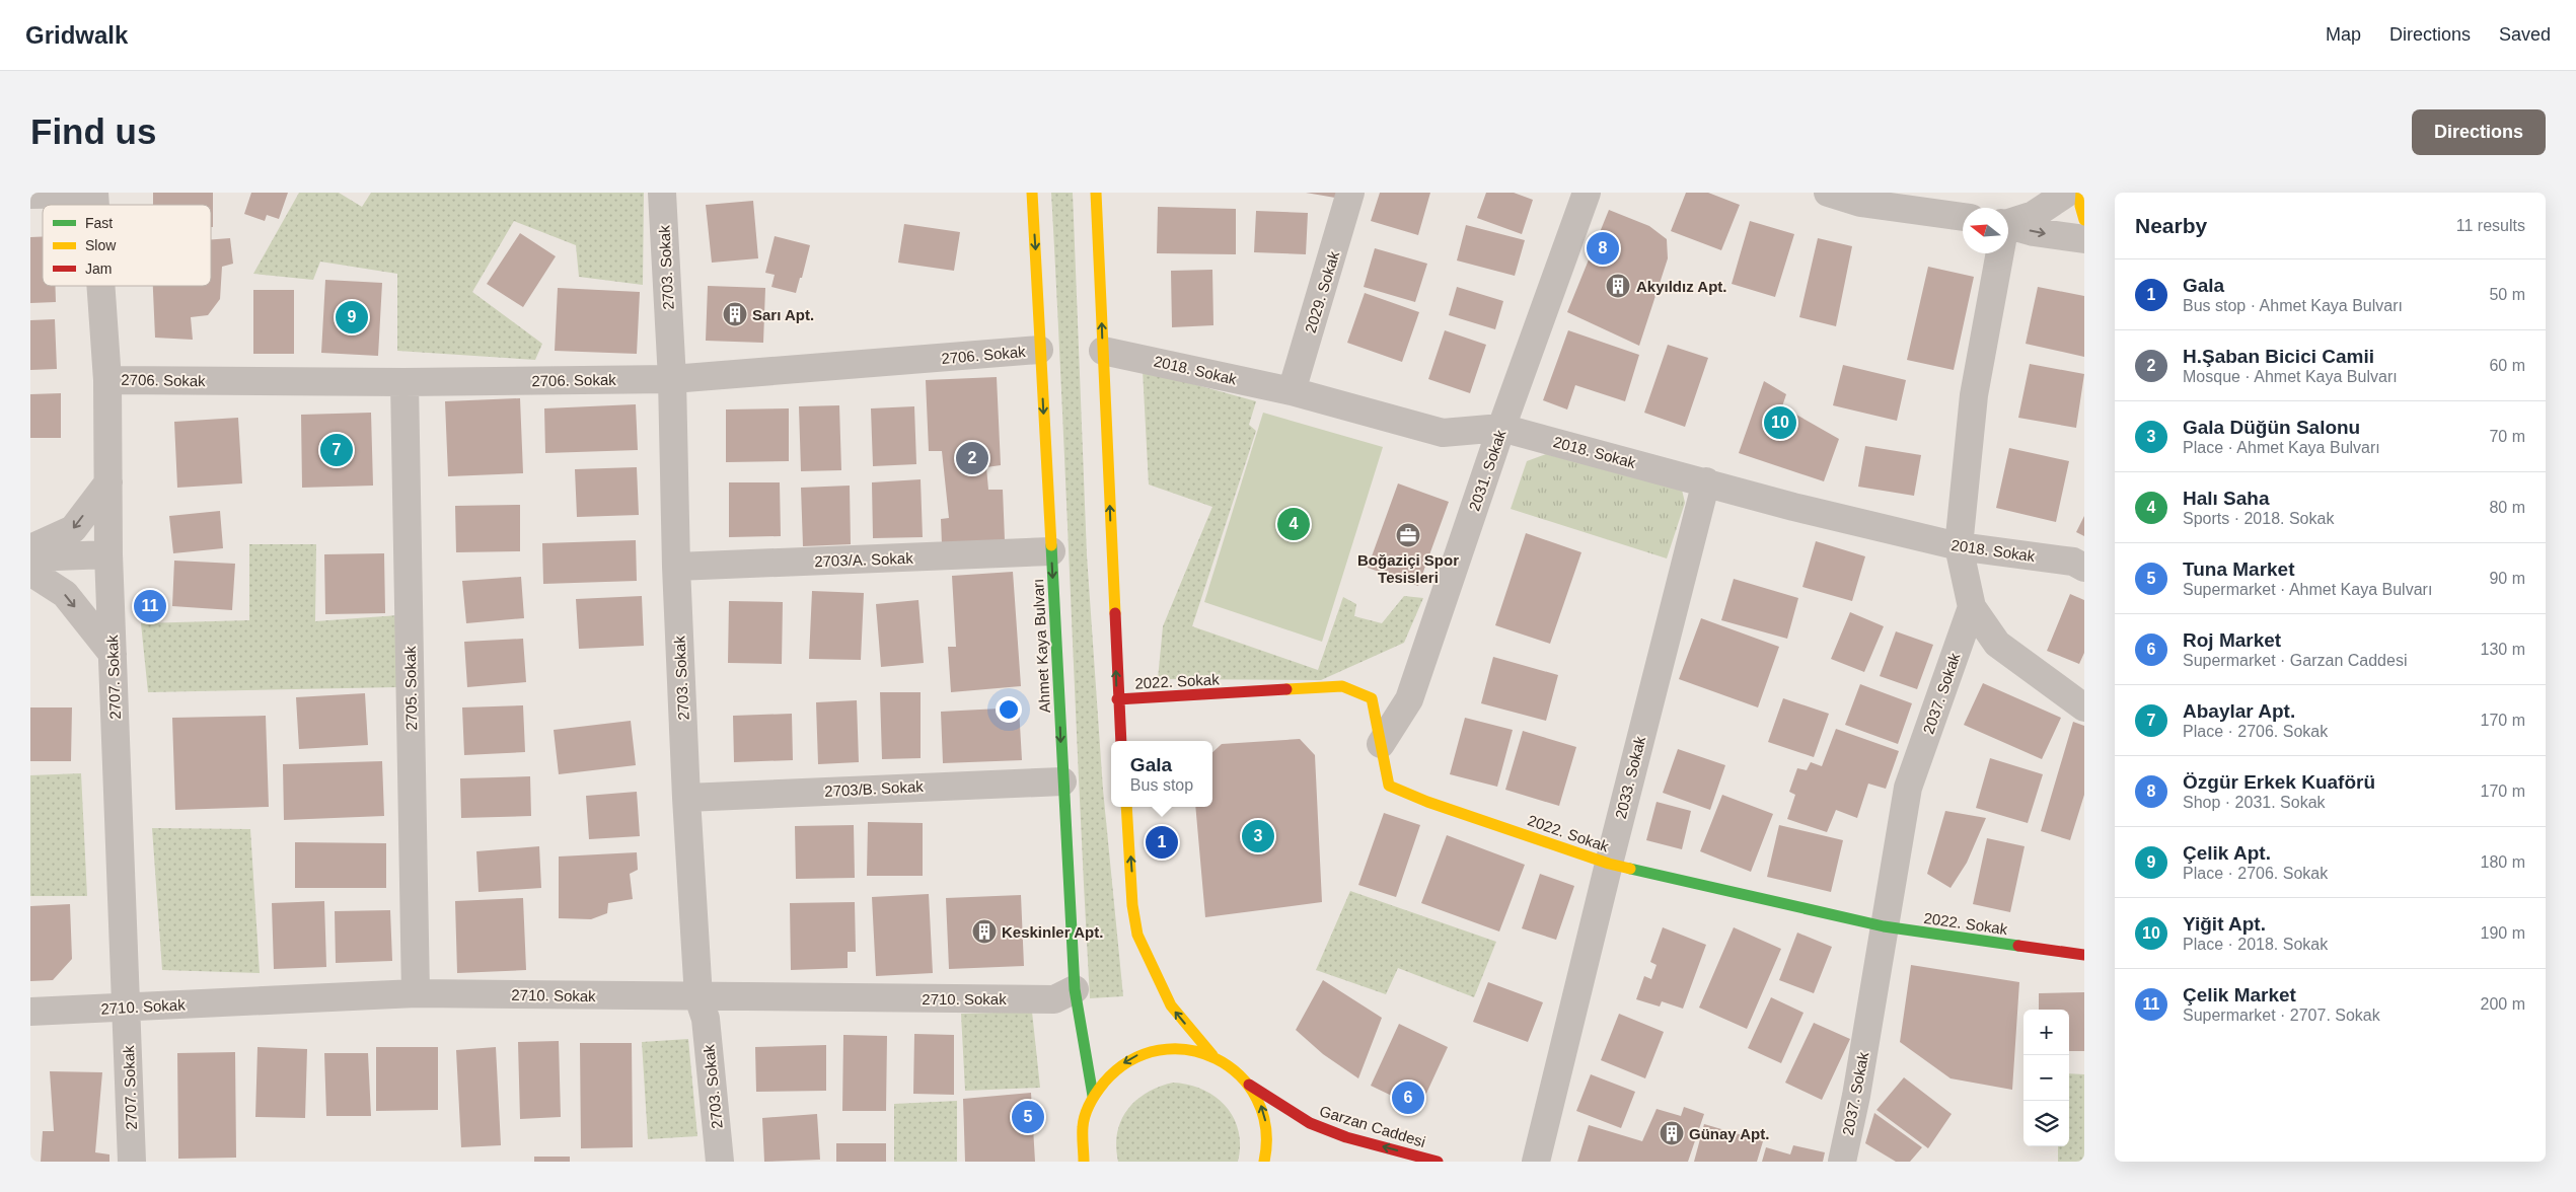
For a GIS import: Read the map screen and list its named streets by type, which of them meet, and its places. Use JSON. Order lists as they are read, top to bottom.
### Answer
{
  "streets": {
    "main road": ["Ahmet Kaya Bulvarı", "2022. Sokak", "Garzan Caddesi"],
    "street": [
      "2703. Sokak",
      "2029. Sokak",
      "2706. Sokak",
      "2018. Sokak",
      "2031. Sokak",
      "2703/A. Sokak",
      "2707. Sokak",
      "2705. Sokak",
      "2037. Sokak",
      "2033. Sokak",
      "2703/B. Sokak",
      "2710. Sokak"
    ]
  },
  "crossings": [
    ["2703. Sokak", "2706. Sokak"],
    ["2703. Sokak", "2703/A. Sokak"],
    ["2703. Sokak", "2703/B. Sokak"],
    ["2703. Sokak", "2710. Sokak"],
    ["2029. Sokak", "2018. Sokak"],
    ["2706. Sokak", "Ahmet Kaya Bulvarı"],
    ["2706. Sokak", "2707. Sokak"],
    ["2706. Sokak", "2705. Sokak"],
    ["2018. Sokak", "2031. Sokak"],
    ["2018. Sokak", "2033. Sokak"],
    ["2031. Sokak", "2022. Sokak"],
    ["2703/A. Sokak", "Ahmet Kaya Bulvarı"],
    ["Ahmet Kaya Bulvarı", "2703/B. Sokak"],
    ["Ahmet Kaya Bulvarı", "2710. Sokak"],
    ["2707. Sokak", "2710. Sokak"],
    ["2022. Sokak", "2037. Sokak"],
    ["2022. Sokak", "2033. Sokak"],
    ["2705. Sokak", "2710. Sokak"]
  ],
  "one_way": ["Garzan Caddesi"],
  "places": {
    "building": [
      "Akyıldız Apt.",
      "Sarı Apt.",
      "Keskinler Apt.",
      "Günay Apt."
    ],
    "office": ["Boğaziçi Spor Tesisleri"]
  },
  "legend": ["Fast", "Slow", "Jam"],
  "north": "left",
  "page": {
    "header": "Gridwalk",
    "nav": ["Map", "Directions", "Saved"],
    "buttons": "Directions",
    "title": "Find us",
    "heading": ["Nearby", "11 results"],
    "pins": [
      "8",
      "9",
      "10",
      "7",
      "2",
      "4",
      "11",
      "3",
      "1",
      "6",
      "5"
    ],
    "list": [
      {
        "mark": "1",
        "name": "Gala",
        "note": "Bus stop · Ahmet Kaya Bulvarı",
        "value": "50 m"
      },
      {
        "mark": "2",
        "name": "H.Şaban Bicici Camii",
        "note": "Mosque · Ahmet Kaya Bulvarı",
        "value": "60 m"
      },
      {
        "mark": "3",
        "name": "Gala Düğün Salonu",
        "note": "Place · Ahmet Kaya Bulvarı",
        "value": "70 m"
      },
      {
        "mark": "4",
        "name": "Halı Saha",
        "note": "Sports · 2018. Sokak",
        "value": "80 m"
      },
      {
        "mark": "5",
        "name": "Tuna Market",
        "note": "Supermarket · Ahmet Kaya Bulvarı",
        "value": "90 m"
      },
      {
        "mark": "6",
        "name": "Roj Market",
        "note": "Supermarket · Garzan Caddesi",
        "value": "130 m"
      },
      {
        "mark": "7",
        "name": "Abaylar Apt.",
        "note": "Place · 2706. Sokak",
        "value": "170 m"
      },
      {
        "mark": "8",
        "name": "Özgür Erkek Kuaförü",
        "note": "Shop · 2031. Sokak",
        "value": "170 m"
      },
      {
        "mark": "9",
        "name": "Çelik Apt.",
        "note": "Place · 2706. Sokak",
        "value": "180 m"
      },
      {
        "mark": "10",
        "name": "Yiğit Apt.",
        "note": "Place · 2018. Sokak",
        "value": "190 m"
      },
      {
        "mark": "11",
        "name": "Çelik Market",
        "note": "Supermarket · 2707. Sokak",
        "value": "200 m"
      }
    ],
    "popup": ["Gala", "Bus stop"],
    "map_buttons": ["+", "−"]
  }
}
